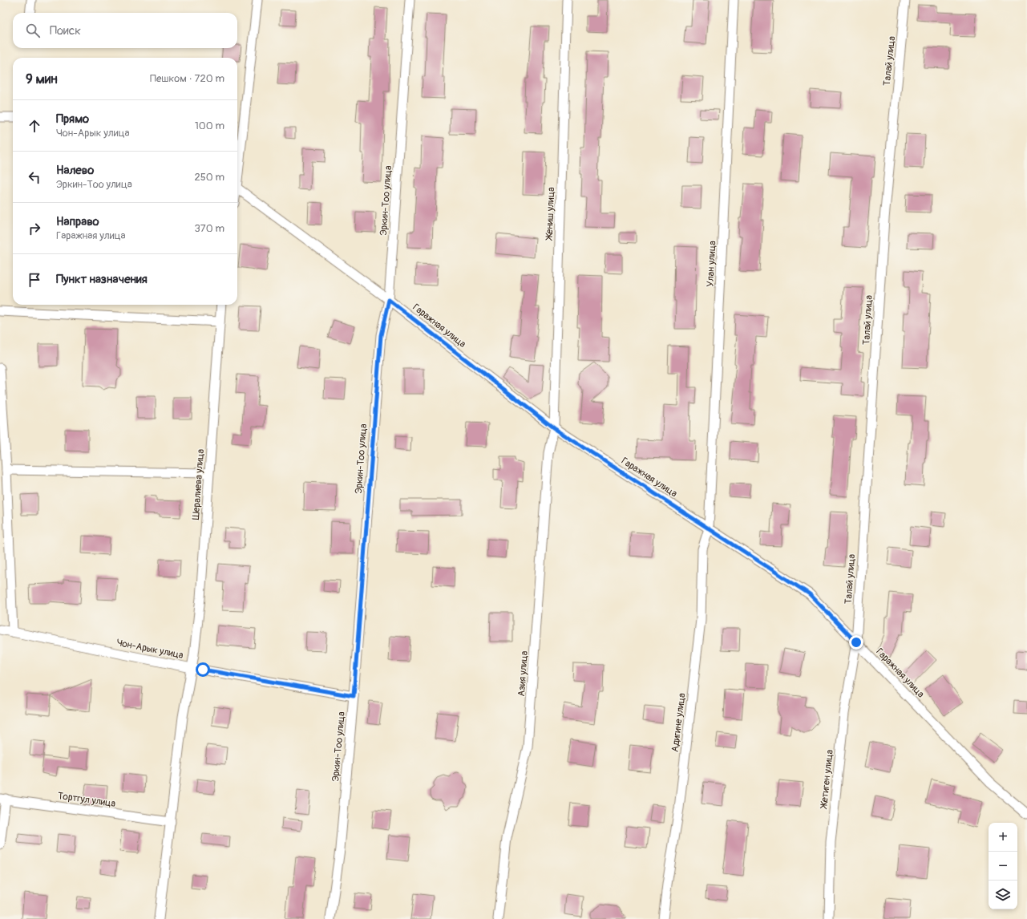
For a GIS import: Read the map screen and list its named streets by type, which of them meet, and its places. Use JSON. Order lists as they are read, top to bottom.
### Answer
{
  "streets": {
    "street": [
      "Талай улица",
      "Эркин-Тоо улица",
      "Жениш улица",
      "Улан улица",
      "Гаражная улица",
      "Шералиева улица",
      "Чон-Арык улица",
      "Азия улица",
      "Адигине улица",
      "Жетиген улица",
      "Тортгул улица"
    ]
  },
  "crossings": [
    ["Талай улица", "Гаражная улица"],
    ["Талай улица", "Жетиген улица"],
    ["Эркин-Тоо улица", "Гаражная улица"],
    ["Эркин-Тоо улица", "Чон-Арык улица"],
    ["Жениш улица", "Гаражная улица"],
    ["Жениш улица", "Азия улица"],
    ["Улан улица", "Гаражная улица"],
    ["Улан улица", "Адигине улица"],
    ["Гаражная улица", "Азия улица"],
    ["Гаражная улица", "Адигине улица"],
    ["Гаражная улица", "Жетиген улица"],
    ["Шералиева улица", "Чон-Арык улица"],
    ["Шералиева улица", "Тортгул улица"]
  ],
  "page": {
    "search": "Поиск",
    "heading": ["9 мин", "Пешком · 720 m"],
    "list": [
      ["Прямо", "Чон-Арык улица", "100 m"],
      ["Налево", "Эркин-Тоо улица", "250 m"],
      ["Направо", "Гаражная улица", "370 m"],
      "Пункт назначения"
    ],
    "map_buttons": ["+", "−"]
  }
}
